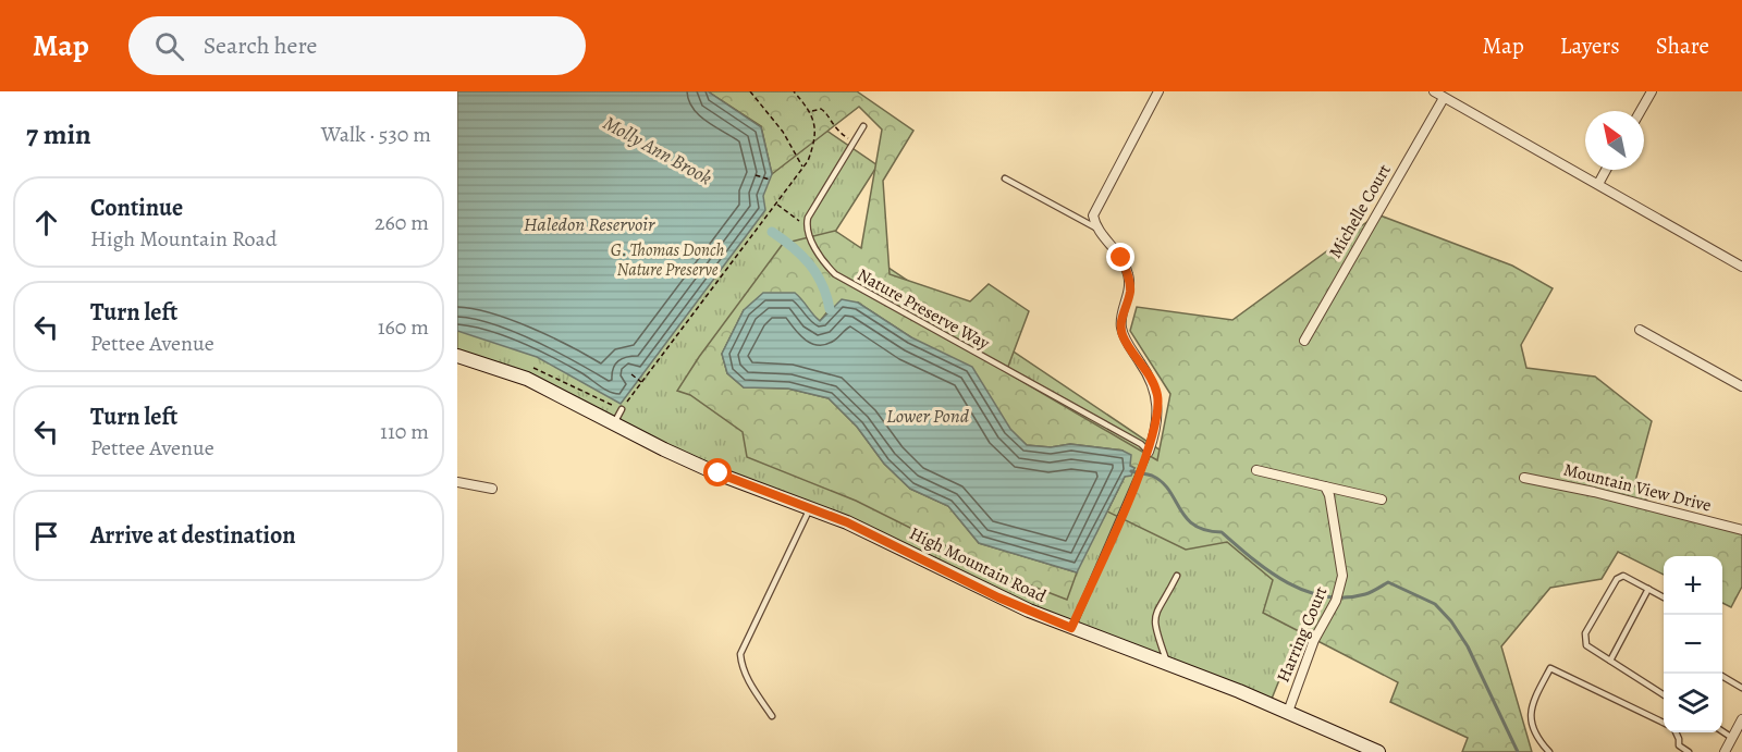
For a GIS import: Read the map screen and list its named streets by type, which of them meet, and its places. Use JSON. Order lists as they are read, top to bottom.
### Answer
{
  "streets": {
    "main road": ["High Mountain Road"],
    "street": ["Michelle Court", "Mountain View Drive", "Harring Court"],
    "lane": ["Nature Preserve Way"]
  },
  "crossings": [
    ["High Mountain Road", "Harring Court"]
  ],
  "water": ["Molly Ann Brook", "Haledon Reservoir", "Lower Pond"],
  "parks": ["G. Thomas Donch Nature Preserve"],
  "north": "top left",
  "page": {
    "header": "Map",
    "search": "Search here",
    "nav": ["Map", "Layers", "Share"],
    "heading": ["7 min", "Walk · 530 m"],
    "list": [
      ["Continue", "High Mountain Road", "260 m"],
      ["Turn left", "Pettee Avenue", "160 m"],
      ["Turn left", "Pettee Avenue", "110 m"],
      "Arrive at destination"
    ],
    "map_buttons": ["+", "−"]
  }
}
